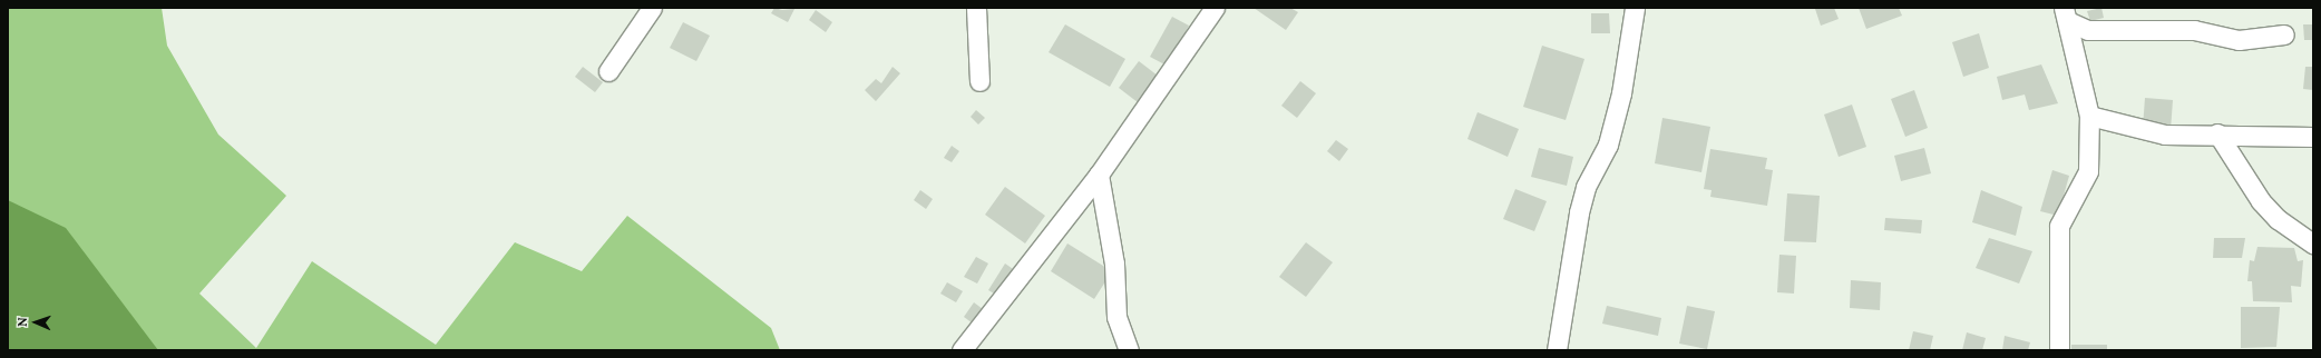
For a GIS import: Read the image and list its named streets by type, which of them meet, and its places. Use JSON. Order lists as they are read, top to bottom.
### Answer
{
  "north": "left"
}
